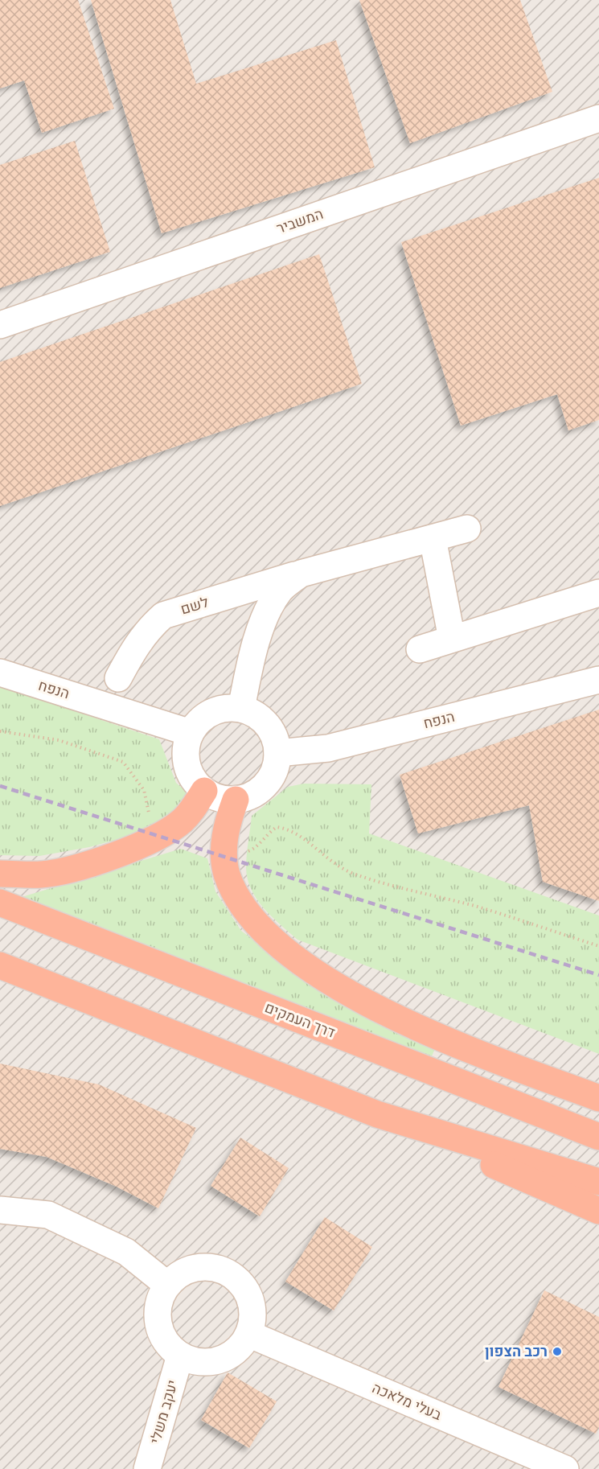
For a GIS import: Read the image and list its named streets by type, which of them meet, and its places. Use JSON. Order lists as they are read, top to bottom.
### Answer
{
  "streets": {
    "highway": ["דרך העמקים"],
    "street": [
      "המשביר",
      "לשם",
      "הנפח",
      "בעלי מלאכה",
      "יעקב משלי"
    ]
  },
  "crossings": [
    ["לשם", "הנפח"],
    ["בעלי מלאכה", "יעקב משלי"]
  ],
  "places": ["רכב הצפון"]
}
